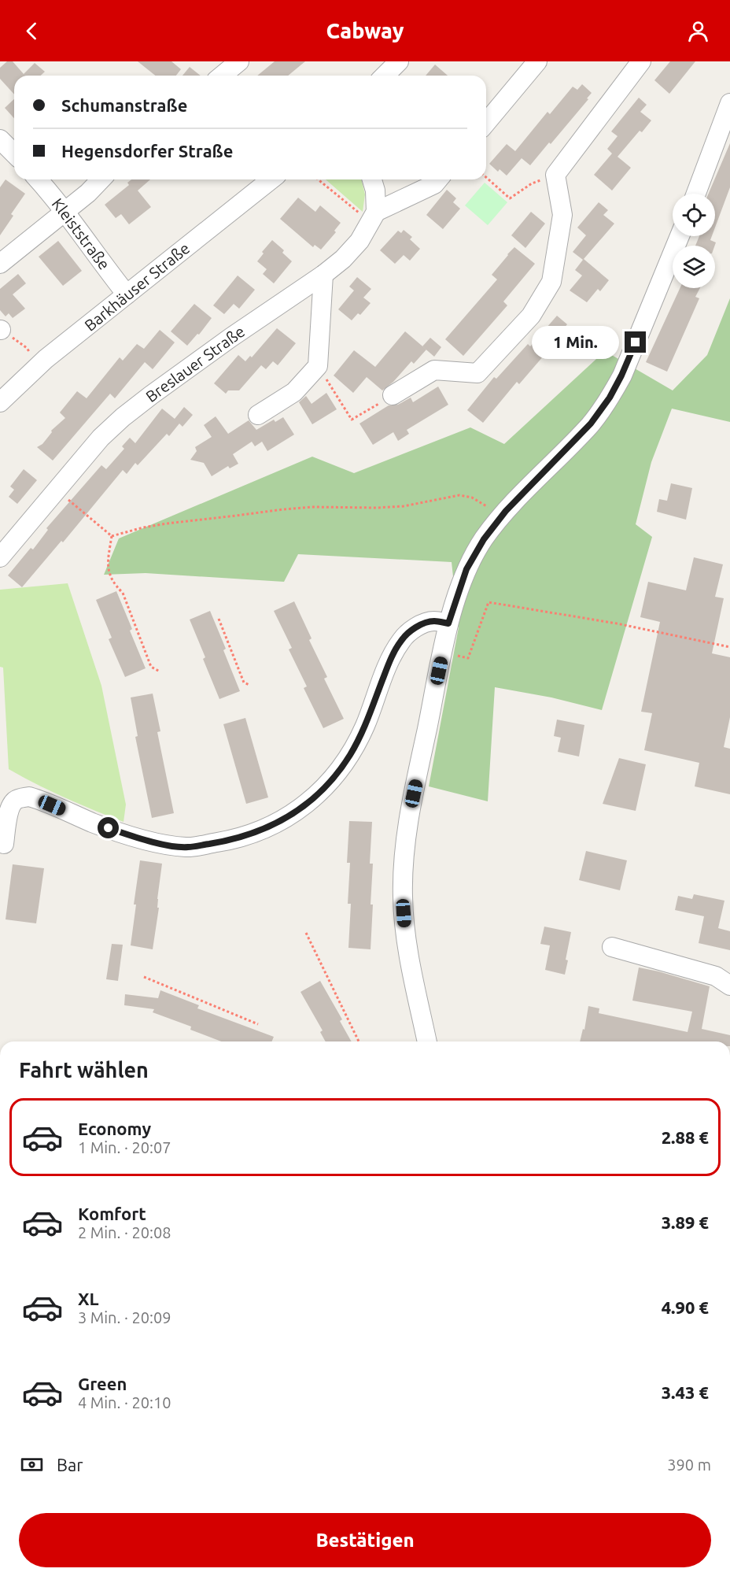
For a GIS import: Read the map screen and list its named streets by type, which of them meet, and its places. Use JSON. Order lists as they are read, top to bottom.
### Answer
{
  "streets": {
    "street": ["Kleiststraße", "Barkhäuser Straße", "Breslauer Straße"]
  },
  "crossings": [
    ["Kleiststraße", "Barkhäuser Straße"]
  ],
  "page": {
    "header": "Cabway",
    "banner": ["Schumanstraße", "Hegensdorfer Straße"],
    "bubble": "1 Min.",
    "heading": "Fahrt wählen",
    "list": [
      {
        "name": "Economy",
        "note": "1 Min. · 20:07",
        "value": "2.88 €"
      },
      {
        "name": "Komfort",
        "note": "2 Min. · 20:08",
        "value": "3.89 €"
      },
      {
        "name": "XL",
        "note": "3 Min. · 20:09",
        "value": "4.90 €"
      },
      {
        "name": "Green",
        "note": "4 Min. · 20:10",
        "value": "3.43 €"
      }
    ],
    "pay": ["Bar", "390 m"],
    "buttons": "Bestätigen"
  }
}
